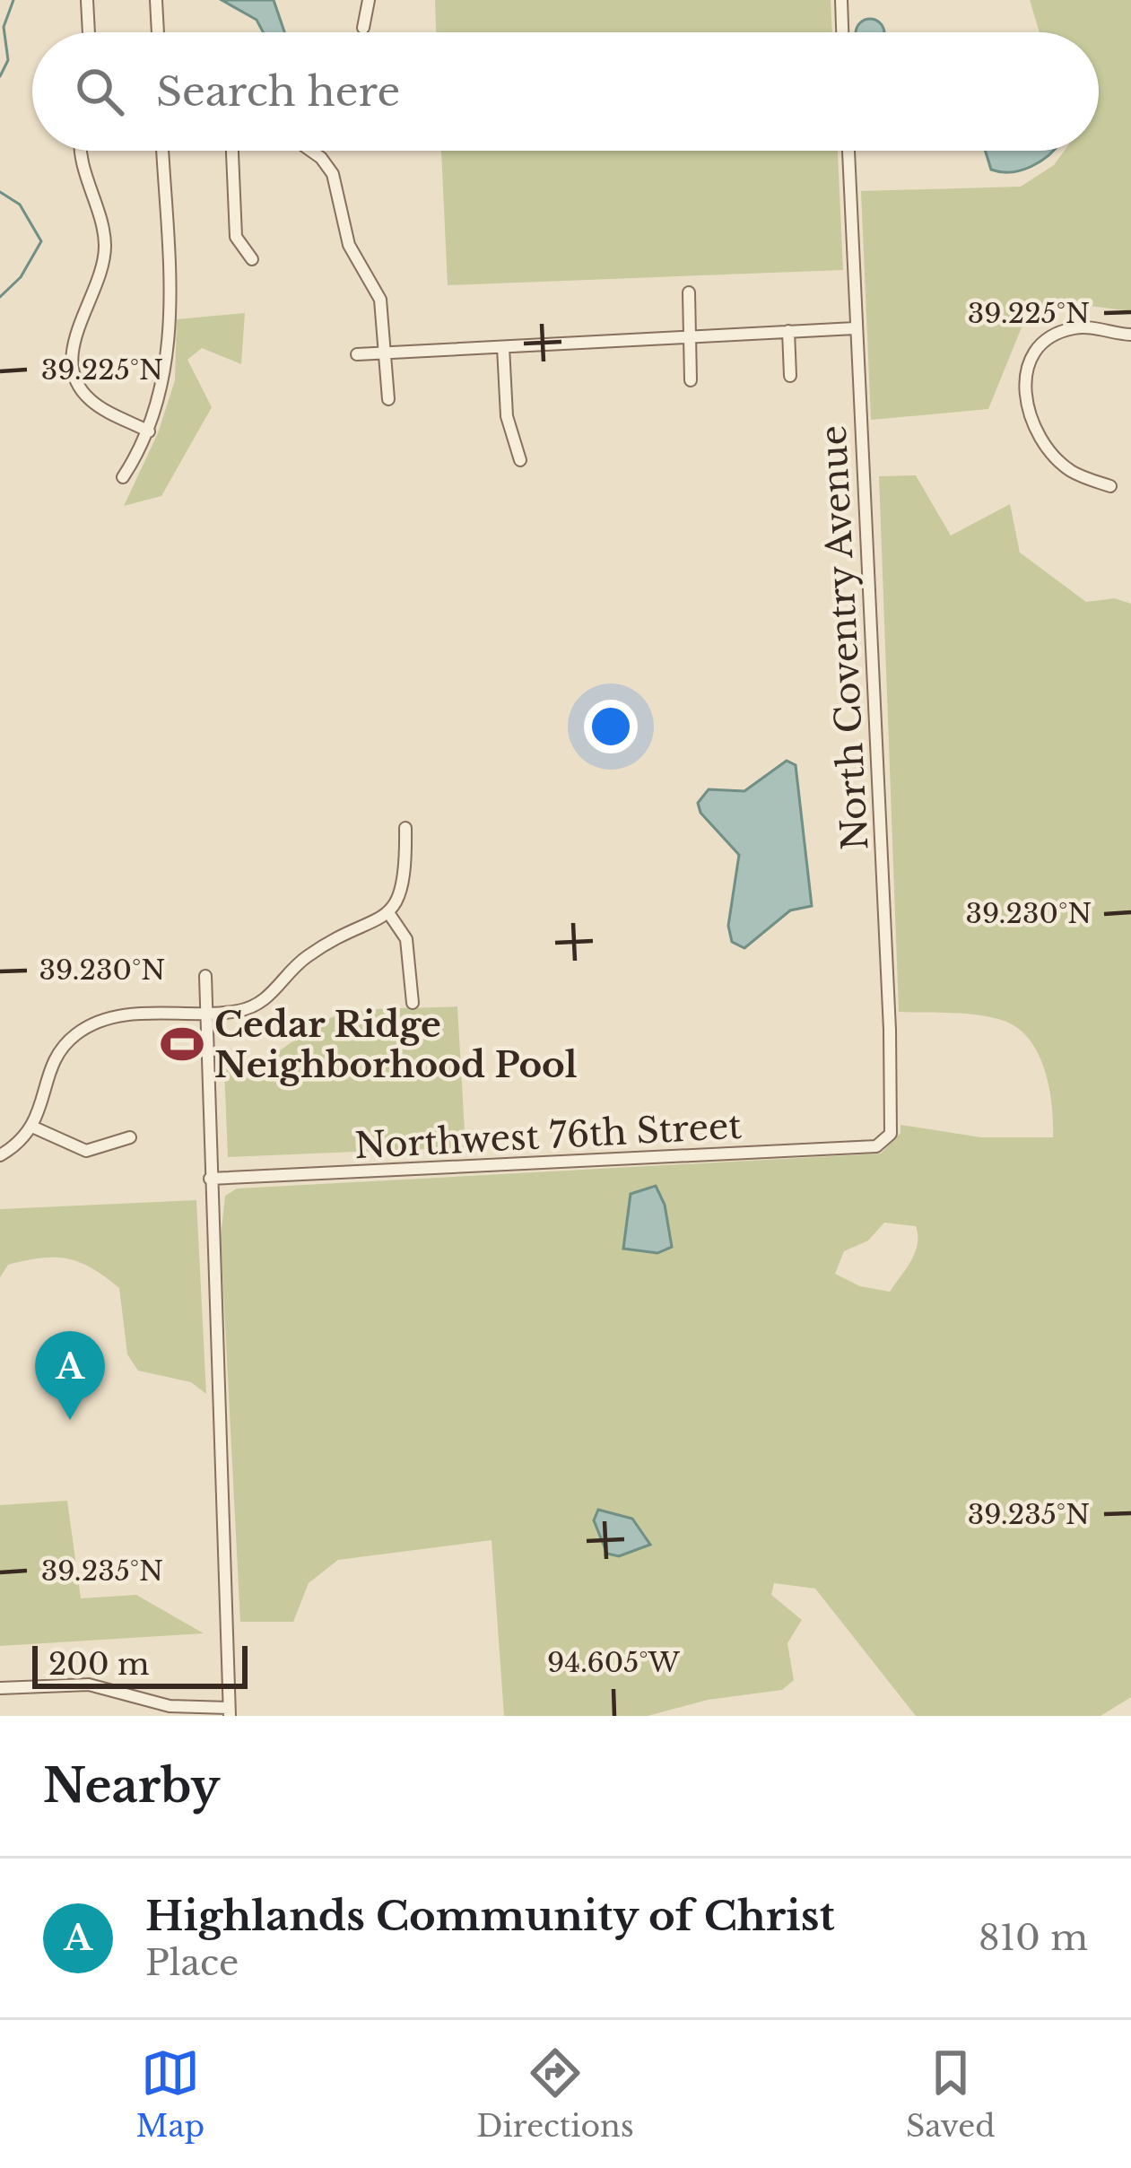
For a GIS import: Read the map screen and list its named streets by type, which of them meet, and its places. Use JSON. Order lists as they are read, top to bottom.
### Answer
{
  "streets": {
    "street": ["North Coventry Avenue", "Northwest 76th Street"]
  },
  "crossings": [
    ["North Coventry Avenue", "Northwest 76th Street"]
  ],
  "places": {
    "sports": ["Cedar Ridge Neighborhood Pool"]
  },
  "scale_bar": "200 m",
  "page": {
    "search": "Search here",
    "pins": "A",
    "scale": "200 m",
    "heading": "Nearby",
    "list": [
      {
        "mark": "A",
        "name": "Highlands Community of Christ",
        "note": "Place",
        "value": "810 m"
      }
    ],
    "nav": ["Map", "Directions", "Saved"]
  },
  "coordinates": [
    "39.225°N",
    "39.230°N",
    "39.235°N",
    "94.605°W"
  ]
}
